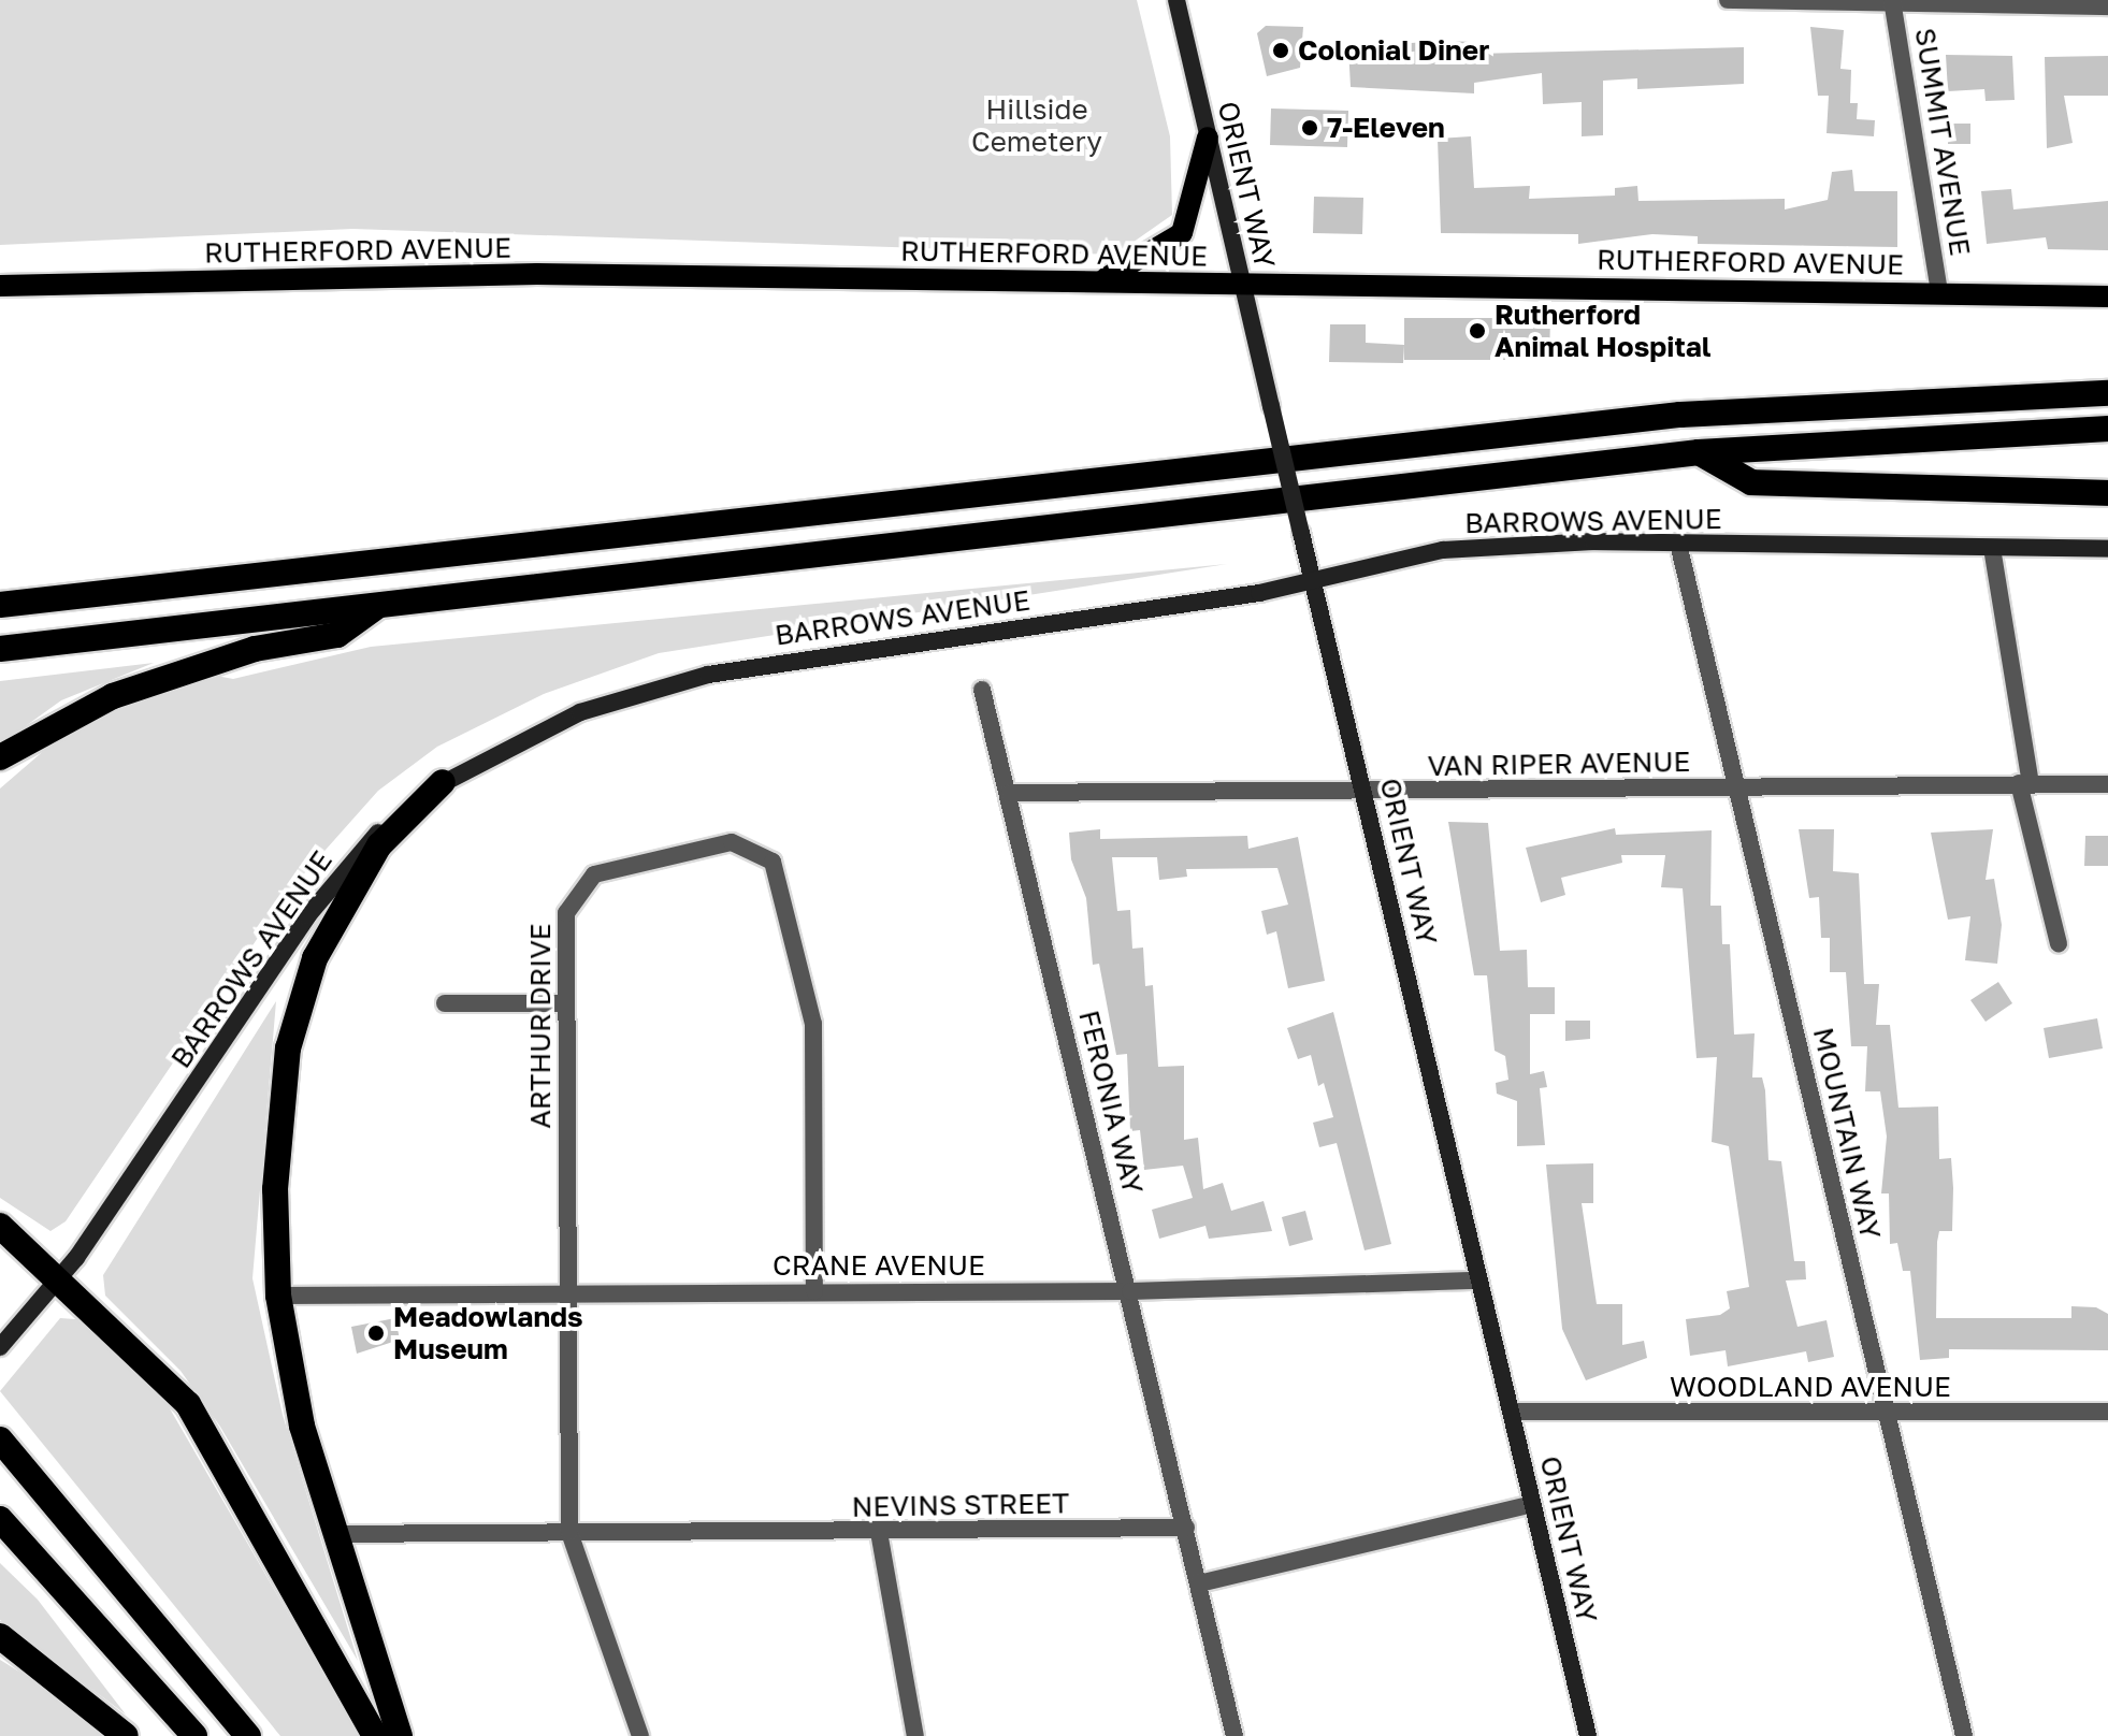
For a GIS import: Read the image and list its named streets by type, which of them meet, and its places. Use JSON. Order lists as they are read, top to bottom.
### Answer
{
  "streets": {
    "main road": ["RUTHERFORD AVENUE"],
    "street": [
      "SUMMIT AVENUE",
      "ORIENT WAY",
      "BARROWS AVENUE",
      "VAN RIPER AVENUE",
      "ARTHUR DRIVE",
      "FERONIA WAY",
      "MOUNTAIN WAY",
      "CRANE AVENUE",
      "WOODLAND AVENUE",
      "NEVINS STREET"
    ]
  },
  "crossings": [
    ["SUMMIT AVENUE", "RUTHERFORD AVENUE"],
    ["ORIENT WAY", "RUTHERFORD AVENUE"],
    ["ORIENT WAY", "BARROWS AVENUE"],
    ["ORIENT WAY", "VAN RIPER AVENUE"],
    ["ORIENT WAY", "CRANE AVENUE"],
    ["ORIENT WAY", "WOODLAND AVENUE"],
    ["BARROWS AVENUE", "MOUNTAIN WAY"],
    ["VAN RIPER AVENUE", "FERONIA WAY"],
    ["VAN RIPER AVENUE", "MOUNTAIN WAY"],
    ["ARTHUR DRIVE", "CRANE AVENUE"],
    ["ARTHUR DRIVE", "NEVINS STREET"],
    ["FERONIA WAY", "CRANE AVENUE"],
    ["FERONIA WAY", "NEVINS STREET"],
    ["MOUNTAIN WAY", "WOODLAND AVENUE"]
  ],
  "parks": ["Hillside Cemetery"],
  "places": [
    "Colonial Diner",
    "7-Eleven",
    "Rutherford Animal Hospital",
    "Meadowlands Museum"
  ]
}
